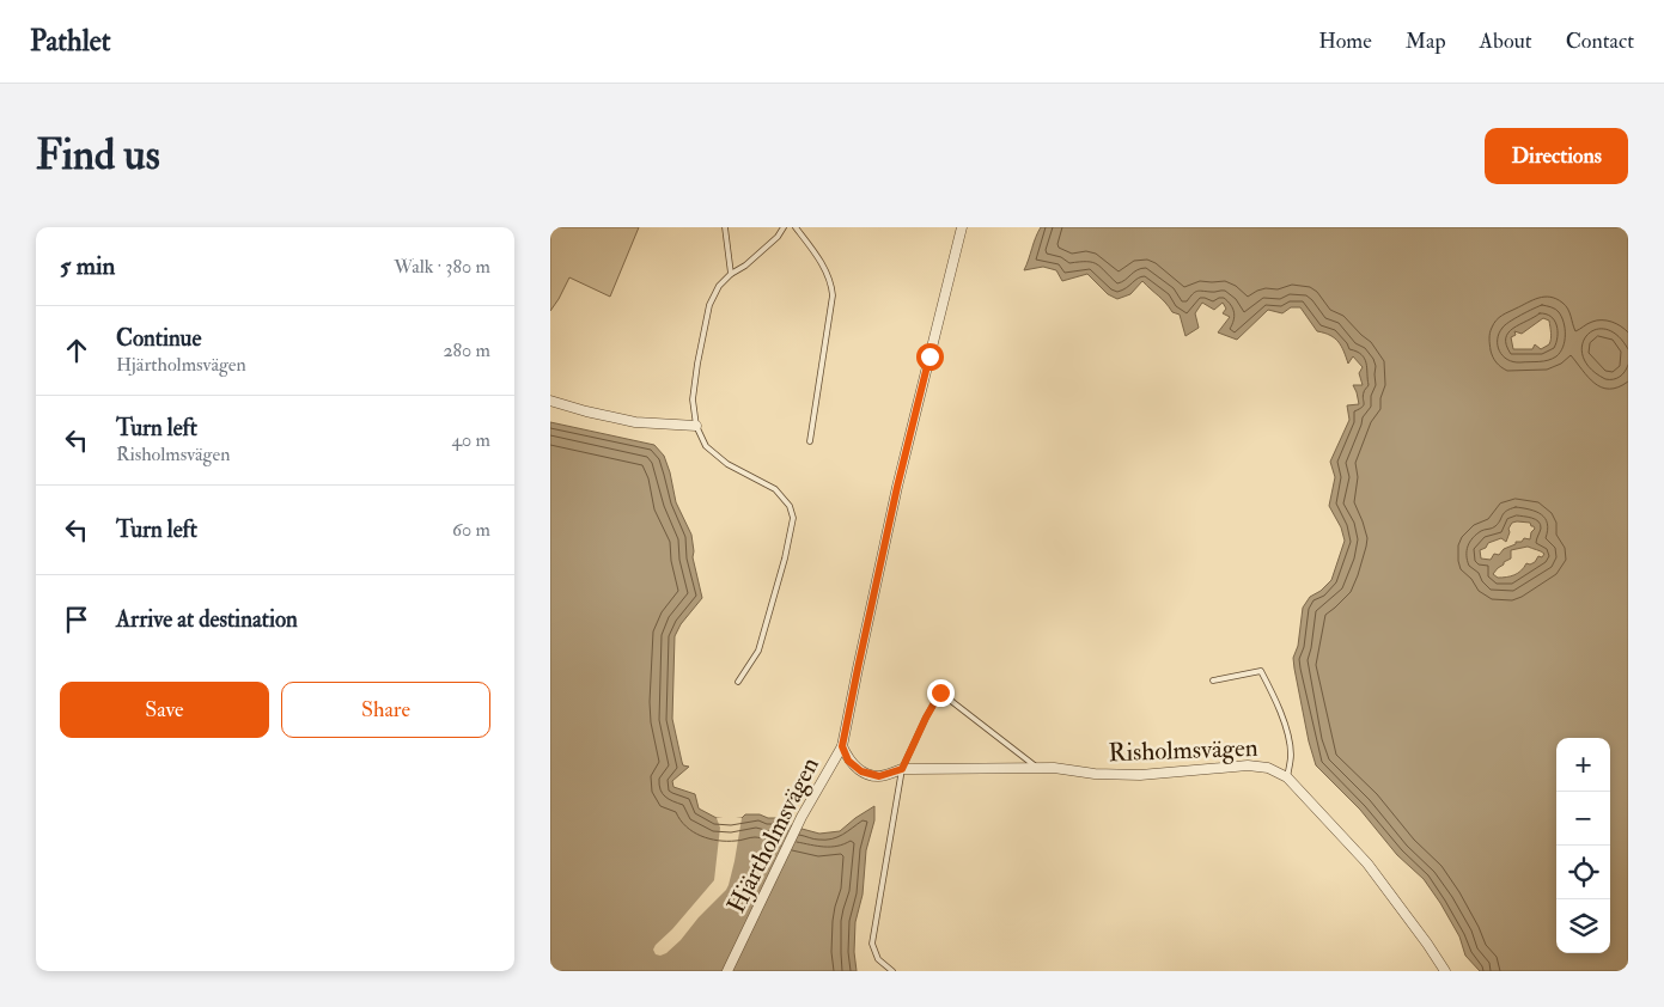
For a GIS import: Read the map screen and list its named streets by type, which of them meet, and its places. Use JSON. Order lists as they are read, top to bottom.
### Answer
{
  "streets": {
    "street": ["Risholmsvägen", "Hjärtholmsvägen"]
  },
  "crossings": [
    ["Risholmsvägen", "Hjärtholmsvägen"]
  ],
  "page": {
    "header": "Pathlet",
    "nav": [
      "Home",
      "Map",
      "About",
      "Contact"
    ],
    "buttons": [
      "Directions",
      ["Save", "Share"]
    ],
    "title": "Find us",
    "heading": ["5 min", "Walk · 380 m"],
    "list": [
      ["Continue", "Hjärtholmsvägen", "280 m"],
      ["Turn left", "Risholmsvägen", "40 m"],
      ["Turn left", "60 m"],
      "Arrive at destination"
    ],
    "map_buttons": ["+", "−"]
  }
}
